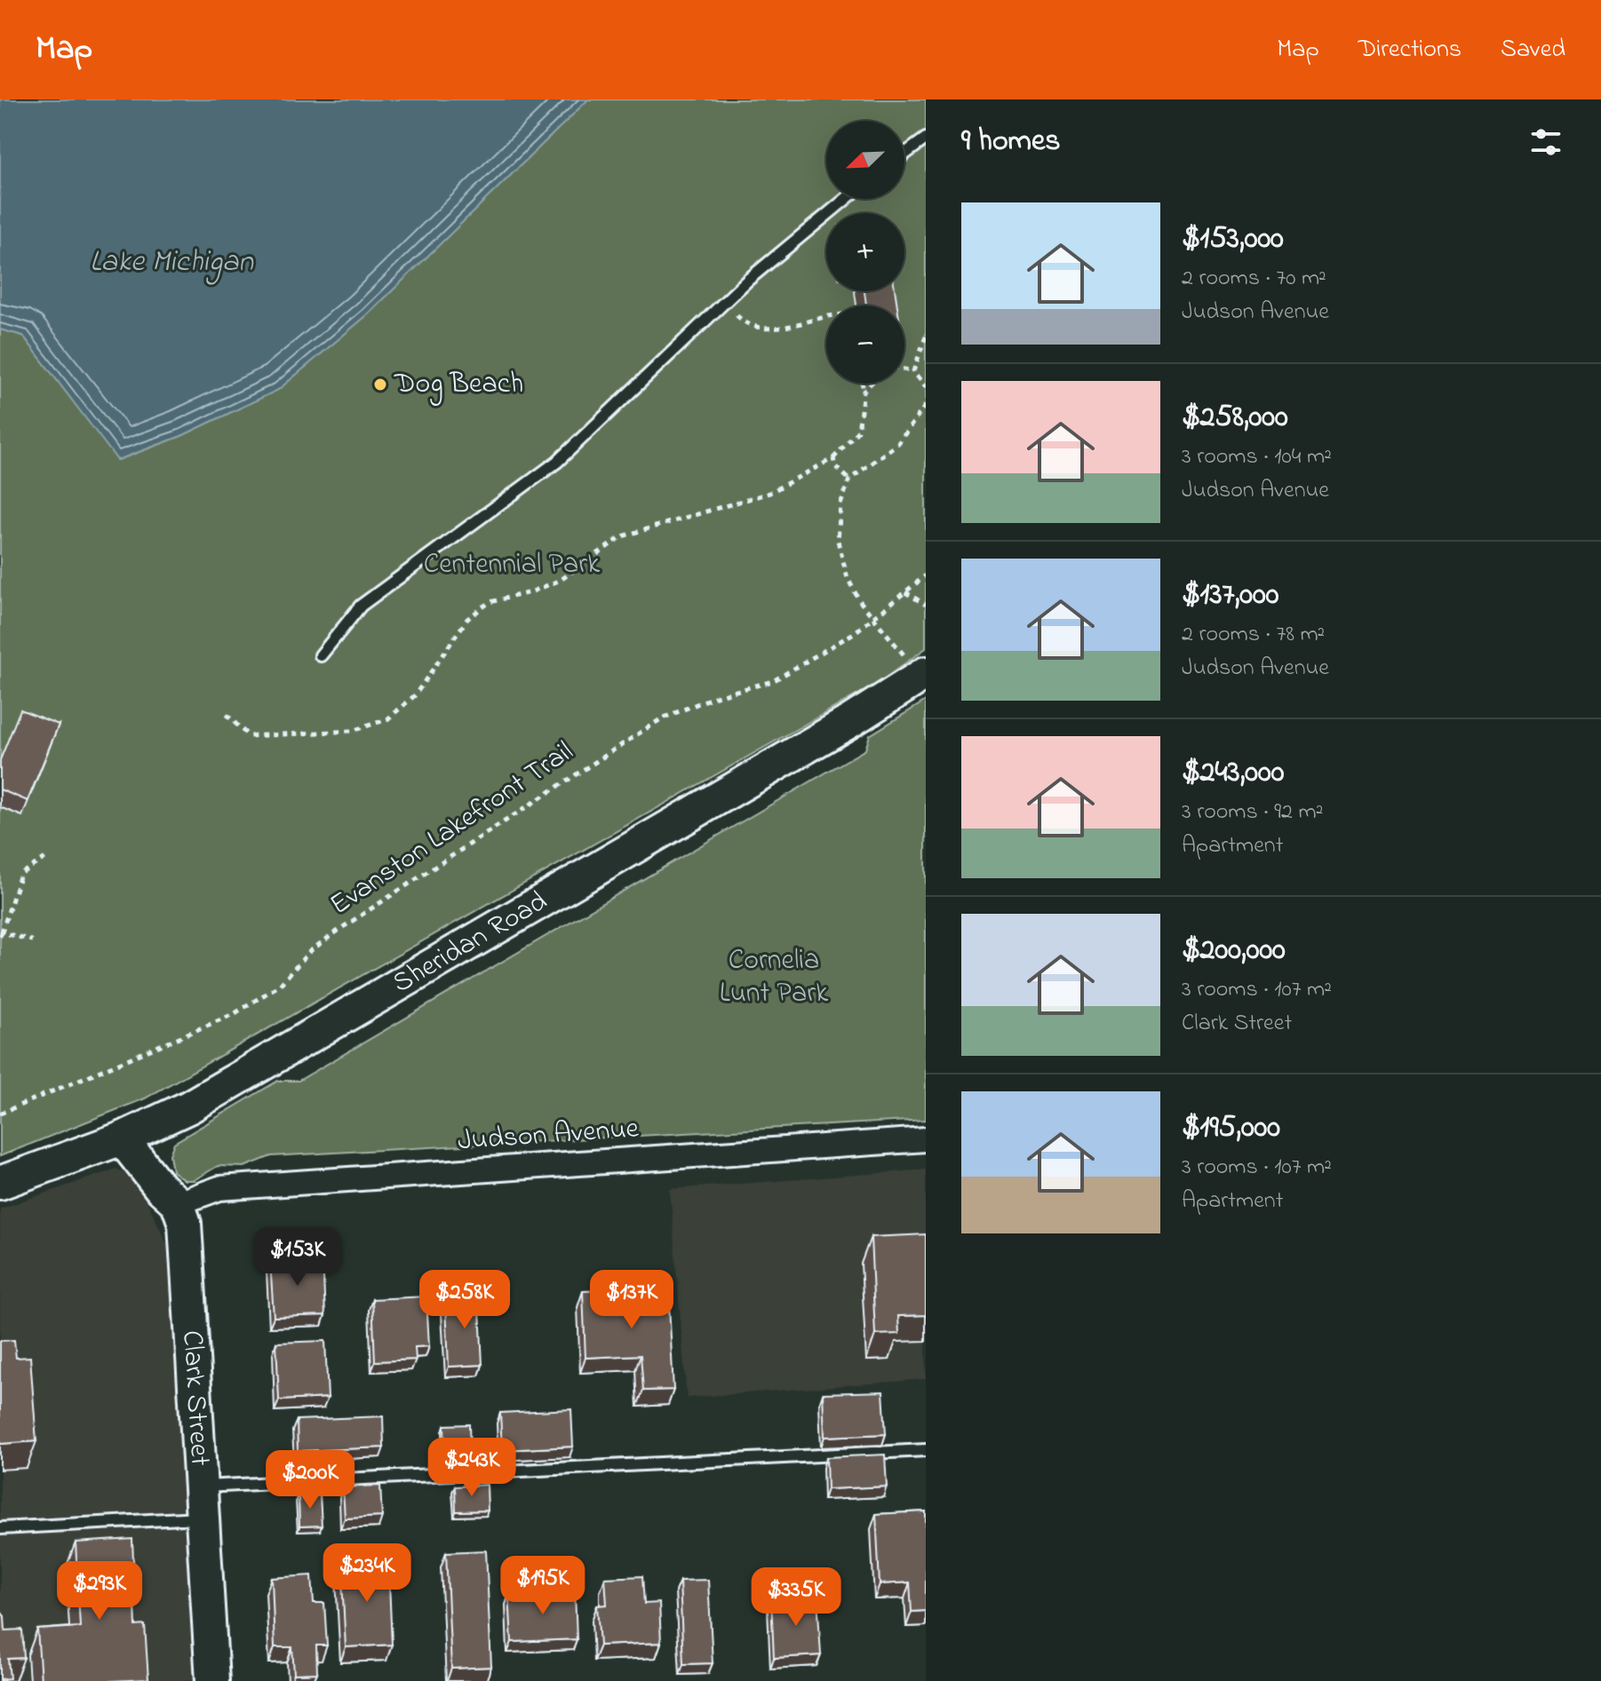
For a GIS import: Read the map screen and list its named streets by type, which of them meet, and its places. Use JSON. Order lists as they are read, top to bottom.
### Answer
{
  "streets": {
    "main road": ["Sheridan Road", "Clark Street"],
    "street": ["Judson Avenue"],
    "path": ["Evanston Lakefront Trail"]
  },
  "crossings": [
    ["Judson Avenue", "Clark Street"]
  ],
  "water": ["Lake Michigan"],
  "parks": ["Centennial Park", "Cornelia Lunt Park"],
  "places": ["Dog Beach"],
  "north": "bottom left",
  "page": {
    "header": "Map",
    "nav": ["Map", "Directions", "Saved"],
    "heading": "9 homes",
    "map_buttons": ["+", "−"],
    "list": [
      {
        "name": "$153,000",
        "note": "2 rooms · 70 m² · Judson Avenue"
      },
      {
        "name": "$258,000",
        "note": "3 rooms · 104 m² · Judson Avenue"
      },
      {
        "name": "$137,000",
        "note": "2 rooms · 78 m² · Judson Avenue"
      },
      {
        "name": "$243,000",
        "note": "3 rooms · 92 m² · Apartment"
      },
      {
        "name": "$200,000",
        "note": "3 rooms · 107 m² · Clark Street"
      },
      {
        "name": "$195,000",
        "note": "3 rooms · 107 m² · Apartment"
      }
    ],
    "price": [
      "$153K",
      "$258K",
      "$137K",
      "$243K",
      "$200K",
      "$234K",
      "$195K",
      "$293K",
      "$335K"
    ]
  }
}
